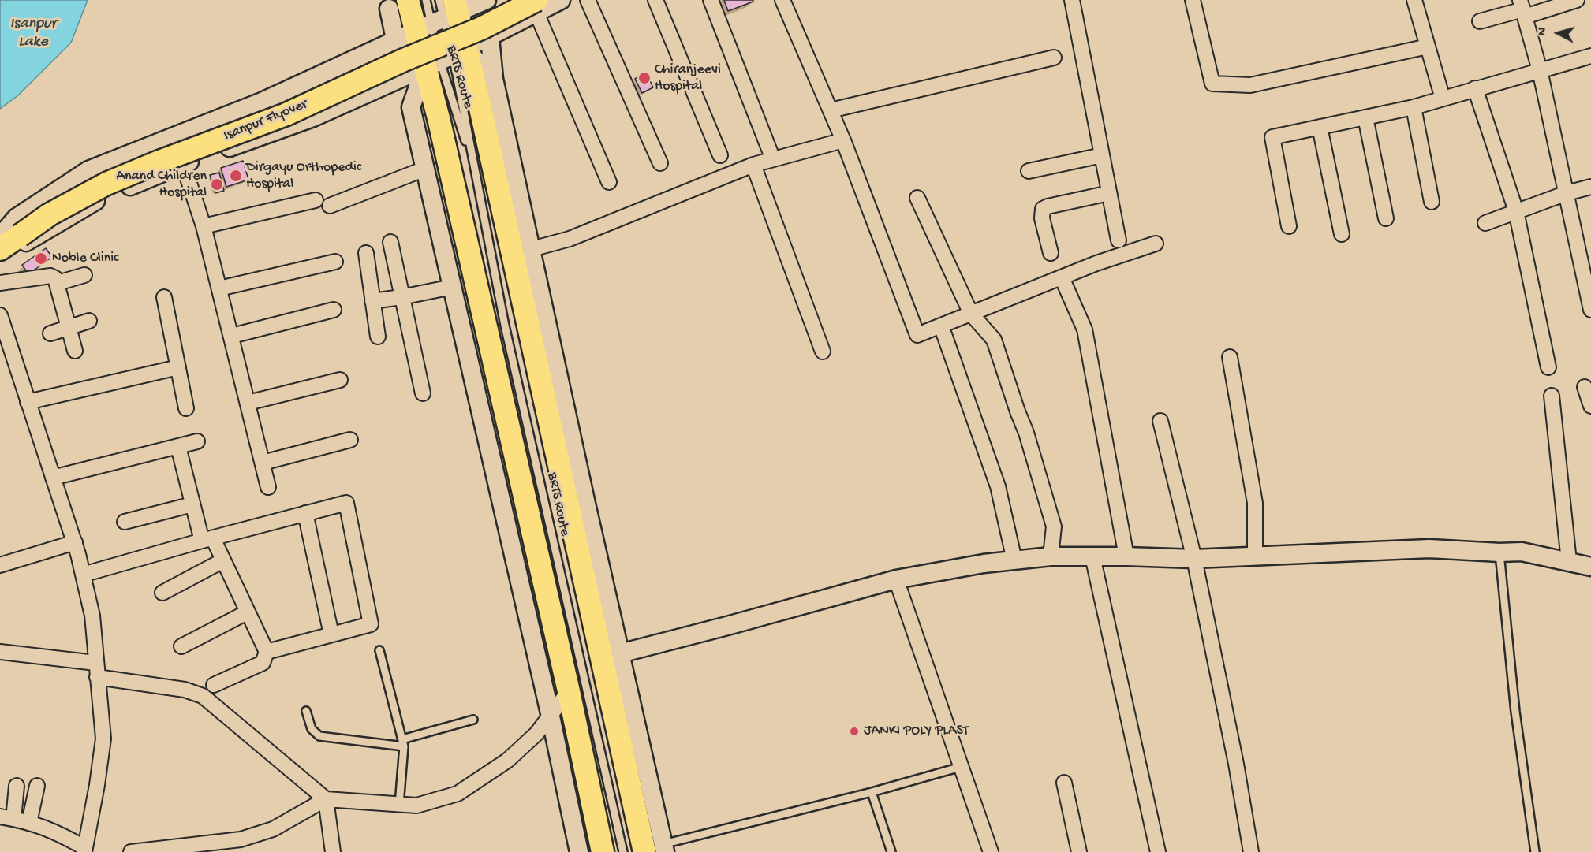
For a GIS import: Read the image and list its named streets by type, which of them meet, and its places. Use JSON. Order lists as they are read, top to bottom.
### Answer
{
  "streets": {
    "main road": ["Isanpur Flyover"],
    "lane": ["BRTS Route"]
  },
  "water": ["Isanpur Lake"],
  "places": [
    "Chiranjeevi Hospital",
    "Dirgayu Orthopedic Hospital",
    "Anand Children Hospital",
    "Noble Clinic",
    "JANKI POLY PLAST"
  ],
  "north": "left"
}
